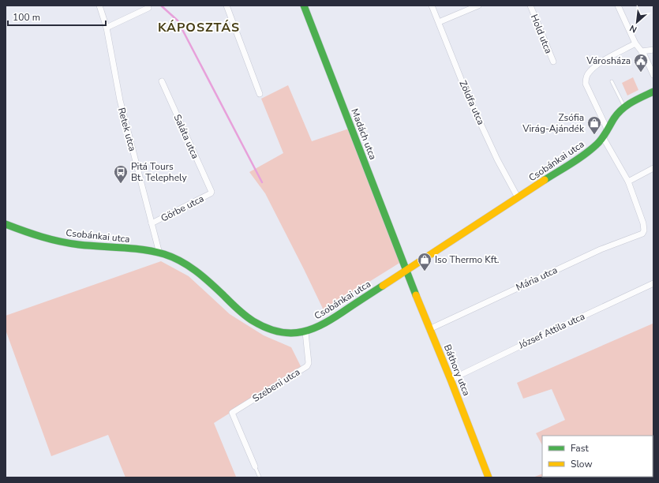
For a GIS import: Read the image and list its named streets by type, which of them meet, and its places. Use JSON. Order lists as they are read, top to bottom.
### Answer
{
  "streets": {
    "main road": ["Madách utca", "Csobánkai utca", "Báthory utca"],
    "street": [
      "Hold utca",
      "Zöldfa utca",
      "Retek utca",
      "Saláta utca",
      "Görbe utca",
      "Mária utca",
      "József Attila utca",
      "Szebeni utca"
    ]
  },
  "crossings": [
    ["Zöldfa utca", "Csobánkai utca"],
    ["Retek utca", "Csobánkai utca"],
    ["Retek utca", "Görbe utca"],
    ["Madách utca", "Csobánkai utca"],
    ["Madách utca", "Báthory utca"],
    ["Saláta utca", "Görbe utca"],
    ["Csobánkai utca", "Báthory utca"],
    ["Csobánkai utca", "Szebeni utca"],
    ["Mária utca", "Báthory utca"],
    ["József Attila utca", "Báthory utca"]
  ],
  "districts": ["KÁPOSZTÁS"],
  "places": {
    "public building": ["Városháza"],
    "shop": ["Zsófia Virág-Ajándék", "Iso Thermo Kft."],
    "bus stop": ["Pitá Tours Bt. Telephely"]
  },
  "legend": ["Fast", "Slow"],
  "scale_bar": "100 m",
  "north": "bottom left"
}
